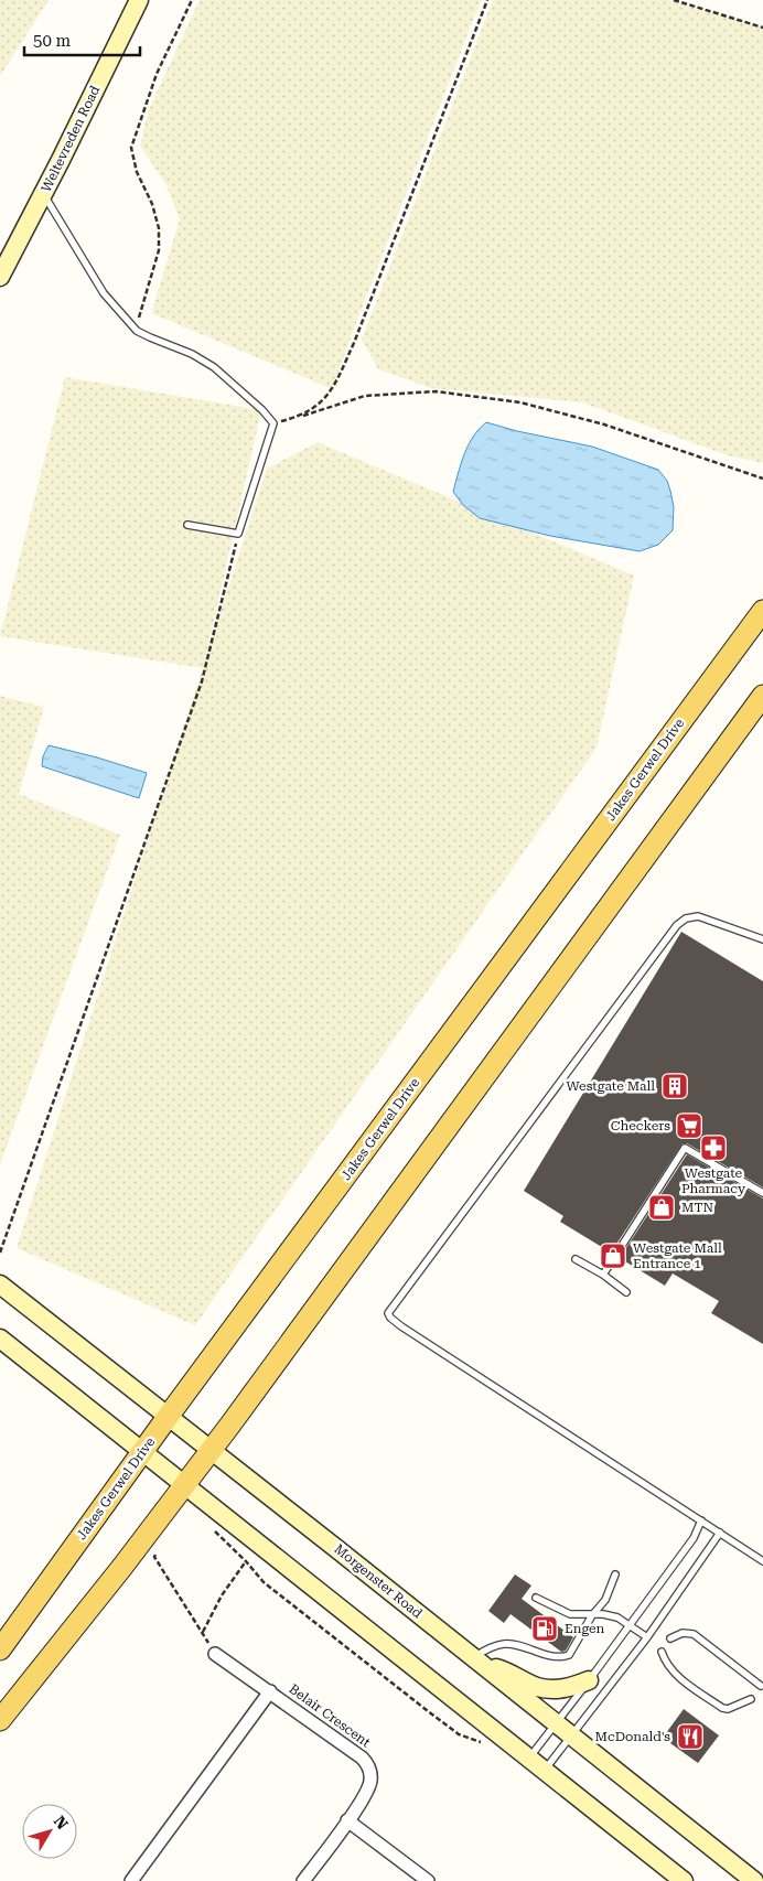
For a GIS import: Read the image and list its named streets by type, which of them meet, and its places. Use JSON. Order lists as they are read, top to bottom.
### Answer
{
  "streets": {
    "main road": ["Weltevreden Road", "Jakes Gerwel Drive", "Morgenster Road"],
    "street": ["Belair Crescent"]
  },
  "crossings": [
    ["Jakes Gerwel Drive", "Morgenster Road"]
  ],
  "places": {
    "building": ["Westgate Mall"],
    "supermarket": ["Checkers"],
    "pharmacy": ["Westgate Pharmacy"],
    "shop": ["MTN", "Westgate Mall Entrance 1"],
    "fuel station": ["Engen"],
    "restaurant": ["McDonald's"]
  },
  "scale_bar": "50 m",
  "north": "top right"
}
